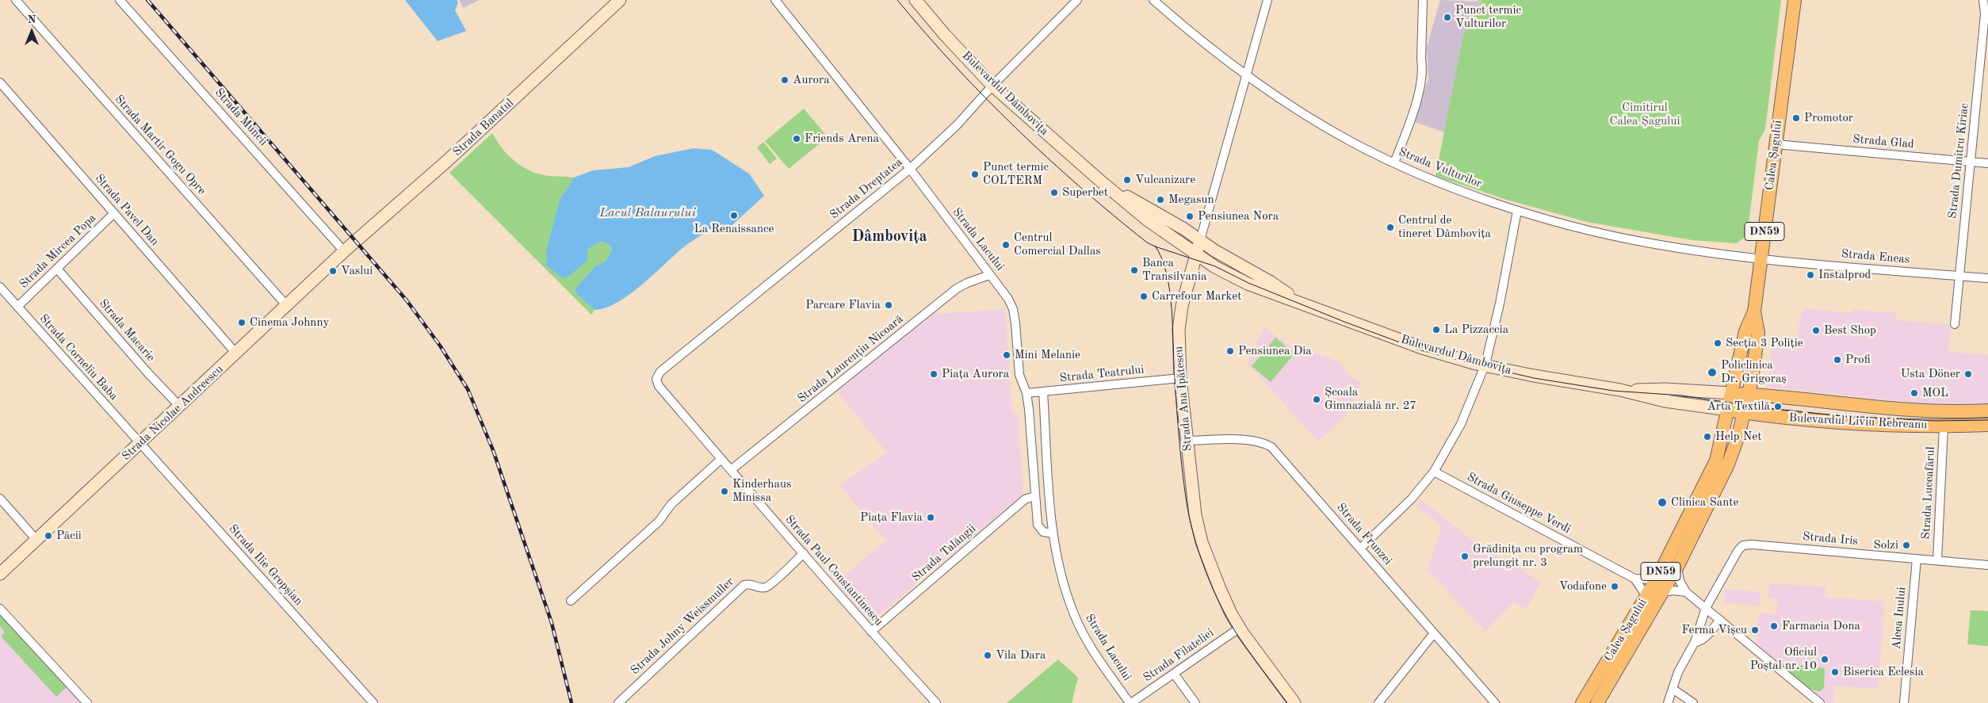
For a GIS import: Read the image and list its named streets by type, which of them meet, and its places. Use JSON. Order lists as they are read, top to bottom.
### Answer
{
  "streets": {
    "main road": [
      "Bulevardul Dâmbovița",
      "Strada Banatul",
      "Calea Șagului",
      "DN59",
      "Strada Ana Ipătescu",
      "Strada Nicolae Andreescu",
      "Bulevardul Liviu Rebreanu"
    ],
    "street": [
      "Strada Muncii",
      "Strada Glad",
      "Strada Martir Gogu Opre",
      "Strada Dumitru Kiriac",
      "Strada Vulturilor",
      "Strada Dreptatea",
      "Strada Pavel Dan",
      "Strada Lacului",
      "Strada Mircea Popa",
      "Strada Eneas",
      "Strada Macarie",
      "Strada Corneliu Baba",
      "Strada Laurențiu Nicoară",
      "Strada Teatrului",
      "Strada Luceafărul",
      "Strada Giuseppe Verdi",
      "Strada Frunzei",
      "Strada Iris",
      "Strada Talăngii",
      "Strada Ilie Gropșian",
      "Strada Paul Constantinescu",
      "Aleea Inului",
      "Strada Johny Weissmuller",
      "Strada Filateliei"
    ]
  },
  "crossings": [
    ["Bulevardul Dâmbovița", "Calea Șagului"],
    ["Bulevardul Dâmbovița", "Strada Dreptatea"],
    ["Bulevardul Dâmbovița", "Strada Ana Ipătescu"],
    ["Bulevardul Dâmbovița", "Bulevardul Liviu Rebreanu"],
    ["Strada Muncii", "Strada Banatul"],
    ["Strada Muncii", "Strada Nicolae Andreescu"],
    ["Strada Banatul", "Strada Nicolae Andreescu"],
    ["Strada Glad", "Calea Șagului"],
    ["Strada Glad", "Strada Dumitru Kiriac"],
    ["Strada Martir Gogu Opre", "Strada Nicolae Andreescu"],
    ["Calea Șagului", "Strada Vulturilor"],
    ["Calea Șagului", "Strada Eneas"],
    ["Calea Șagului", "Bulevardul Liviu Rebreanu"],
    ["Calea Șagului", "Strada Giuseppe Verdi"],
    ["Strada Dumitru Kiriac", "Strada Eneas"],
    ["Strada Vulturilor", "Strada Eneas"],
    ["Strada Vulturilor", "Strada Ana Ipătescu"],
    ["Strada Dreptatea", "Strada Lacului"],
    ["Strada Dreptatea", "Strada Paul Constantinescu"],
    ["Strada Pavel Dan", "Strada Mircea Popa"],
    ["Strada Pavel Dan", "Strada Nicolae Andreescu"],
    ["Strada Lacului", "Strada Laurențiu Nicoară"],
    ["Strada Lacului", "Strada Teatrului"],
    ["Strada Lacului", "Strada Talăngii"],
    ["Strada Lacului", "Strada Filateliei"],
    ["Strada Mircea Popa", "Strada Macarie"],
    ["Strada Mircea Popa", "Strada Corneliu Baba"],
    ["Strada Macarie", "Strada Nicolae Andreescu"],
    ["Strada Corneliu Baba", "Strada Nicolae Andreescu"],
    ["Strada Corneliu Baba", "Strada Ilie Gropșian"],
    ["Strada Laurențiu Nicoară", "Strada Paul Constantinescu"],
    ["Strada Teatrului", "Strada Ana Ipătescu"],
    ["Strada Ana Ipătescu", "Strada Frunzei"],
    ["Strada Ana Ipătescu", "Strada Filateliei"],
    ["Strada Nicolae Andreescu", "Strada Ilie Gropșian"],
    ["Bulevardul Liviu Rebreanu", "Strada Luceafărul"],
    ["Strada Luceafărul", "Strada Iris"],
    ["Strada Iris", "Aleea Inului"],
    ["Strada Talăngii", "Strada Paul Constantinescu"],
    ["Strada Paul Constantinescu", "Strada Johny Weissmuller"]
  ],
  "districts": ["Dâmbovița"],
  "water": ["Lacul Balaurului"],
  "parks": ["Cimitirul Calea Șagului"],
  "places": [
    "Punct termic Vulturilor",
    "Aurora",
    "Promotor",
    "Friends Arena",
    "Punct termic COLTERM",
    "Vulcanizare",
    "Superbet",
    "Megasun",
    "La Renaissance",
    "Pensiunea Nora",
    "Centrul de tineret Dâmbovița",
    "Centrul Comercial Dallas",
    "Banca Transilvania",
    "Vaslui",
    "Instalprod",
    "Carrefour Market",
    "Parcare Flavia",
    "Cinema Johnny",
    "La Pizzaccia",
    "Best Shop",
    "Secția 3 Poliție",
    "Pensiunea Dia",
    "Mini Melanie",
    "Profi",
    "Policlinica Dr. Grigoraș",
    "Piața Aurora",
    "Usta Döner",
    "MOL",
    "Școala Gimnazială nr. 27",
    "Arta Textilă",
    "Help Net",
    "Kinderhaus Minissa",
    "Clinica Sante",
    "Piața Flavia",
    "Păcii",
    "Solzi",
    "Grădinița cu program prelungit nr. 3",
    "Vodafone",
    "Farmacia Dona",
    "Ferma Vîșcu",
    "Vila Dara",
    "Oficiul Poștal nr. 10",
    "Biserica Eclesia"
  ],
  "north": "top"
}
